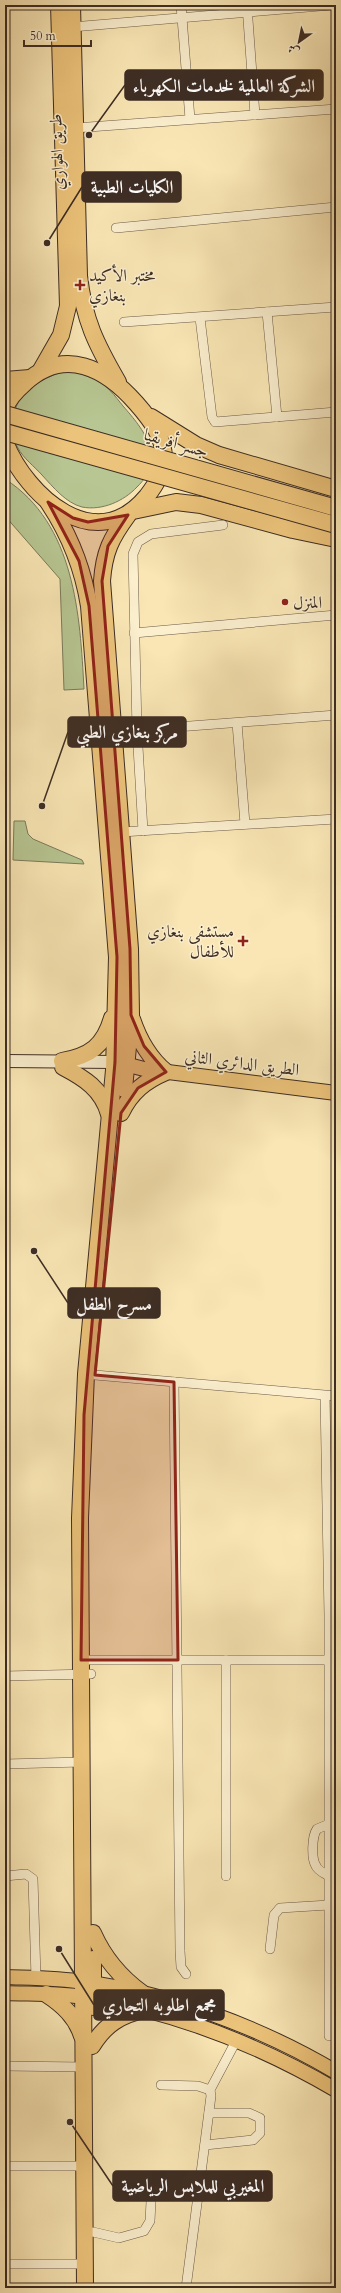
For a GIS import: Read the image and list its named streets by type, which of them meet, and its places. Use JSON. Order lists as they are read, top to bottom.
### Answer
{
  "streets": {
    "highway": ["طريق الهواري", "جسر أفريقيا"],
    "main road": ["الطريق الدائري الثاني"]
  },
  "places": {
    "other": [
      "الشركة العالمية لخدمات الكهرباء",
      "الكليات الطبية",
      "المنزل",
      "مركز بنغازي الطبي",
      "مسرح الطفل",
      "مجمع اطلوبه التجاري",
      "المغيربي للملابس الرياضية"
    ],
    "health": ["مختبر الأكيد بنغازي", "مستشفى بنغازي للأطفال"]
  },
  "scale_bar": "50 m",
  "north": "bottom left"
}
